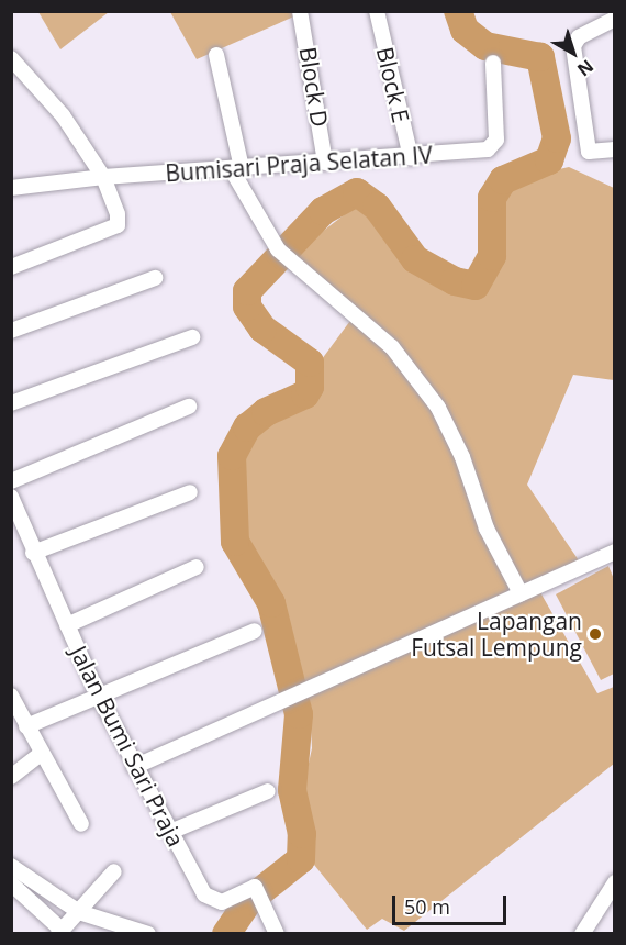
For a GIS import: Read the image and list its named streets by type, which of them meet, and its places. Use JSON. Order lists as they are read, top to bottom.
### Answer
{
  "streets": {
    "street": [
      "Block E",
      "Block D",
      "Bumisari Praja Selatan IV",
      "Jalan Bumi Sari Praja"
    ]
  },
  "crossings": [
    ["Block E", "Bumisari Praja Selatan IV"],
    ["Block D", "Bumisari Praja Selatan IV"]
  ],
  "places": ["Lapangan Futsal Lempung"],
  "scale_bar": "50 m",
  "north": "bottom right"
}
